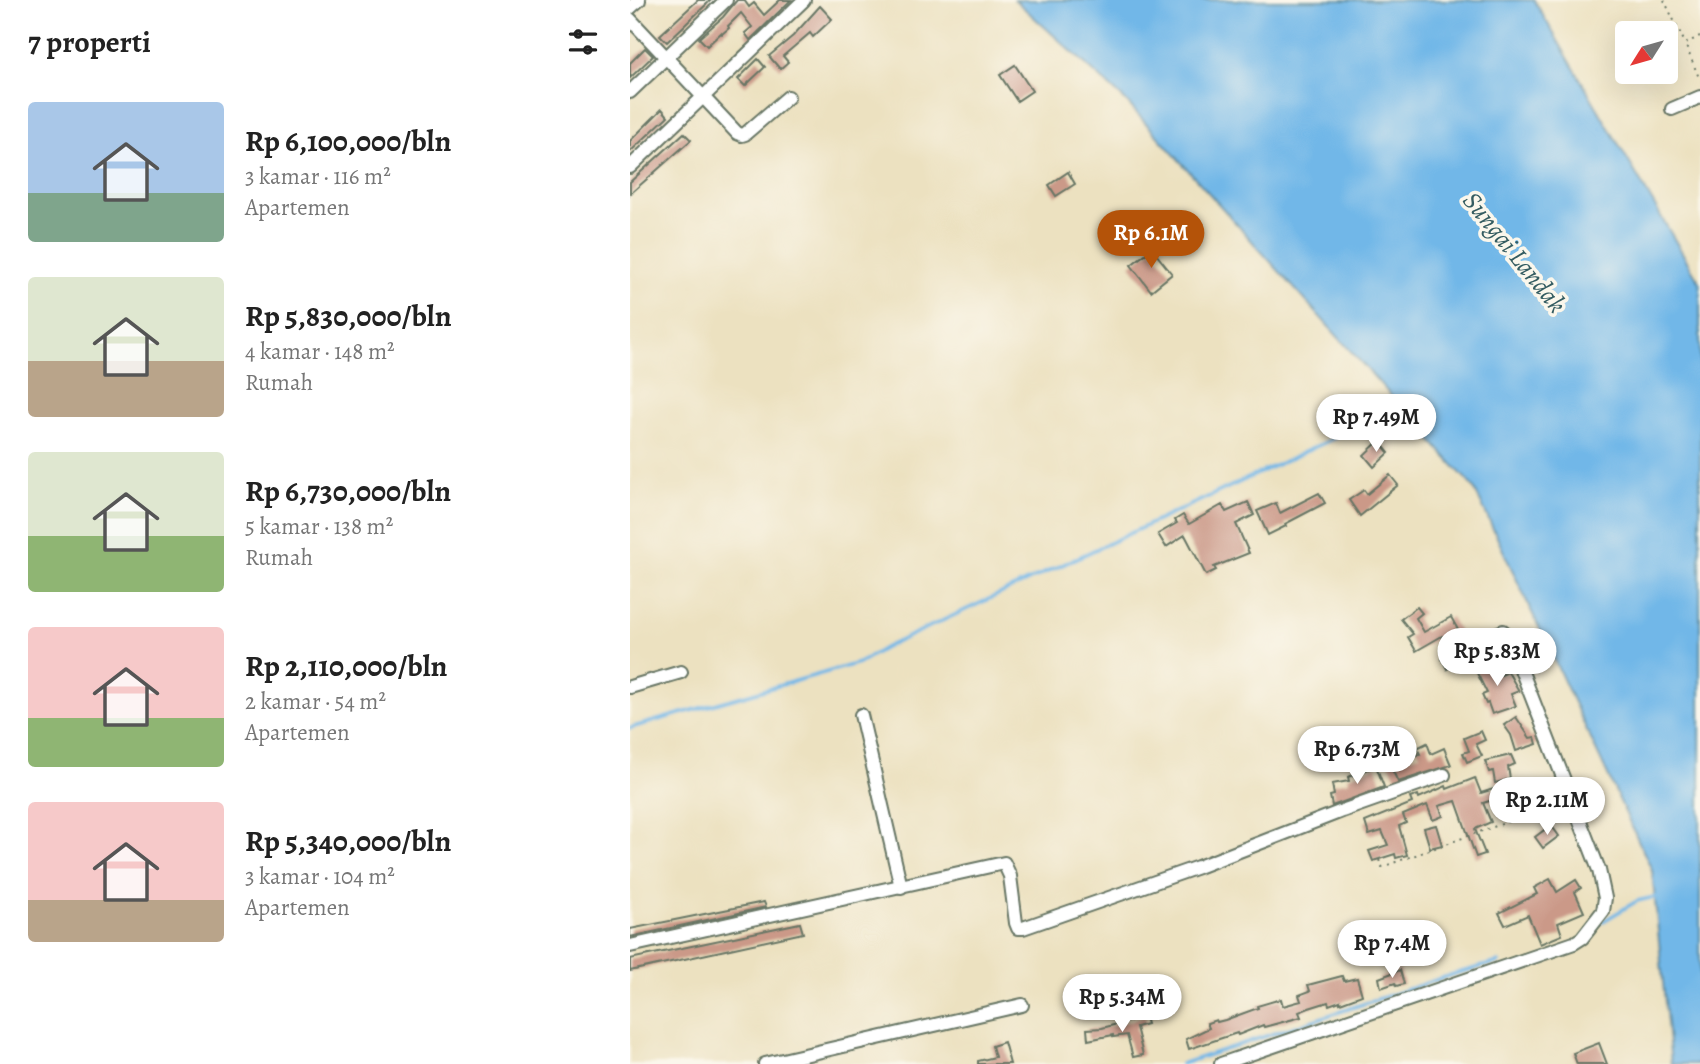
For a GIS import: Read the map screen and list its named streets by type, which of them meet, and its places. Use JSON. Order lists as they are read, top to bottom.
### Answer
{
  "water": ["Sungai Landak"],
  "north": "bottom left",
  "page": {
    "heading": "7 properti",
    "list": [
      {
        "name": "Rp 6,100,000/bln",
        "note": "3 kamar · 116 m² · Apartemen"
      },
      {
        "name": "Rp 5,830,000/bln",
        "note": "4 kamar · 148 m² · Rumah"
      },
      {
        "name": "Rp 6,730,000/bln",
        "note": "5 kamar · 138 m² · Rumah"
      },
      {
        "name": "Rp 2,110,000/bln",
        "note": "2 kamar · 54 m² · Apartemen"
      },
      {
        "name": "Rp 5,340,000/bln",
        "note": "3 kamar · 104 m² · Apartemen"
      }
    ],
    "price": [
      "Rp 6.1M",
      "Rp 7.49M",
      "Rp 5.83M",
      "Rp 6.73M",
      "Rp 2.11M",
      "Rp 7.4M",
      "Rp 5.34M"
    ]
  }
}
